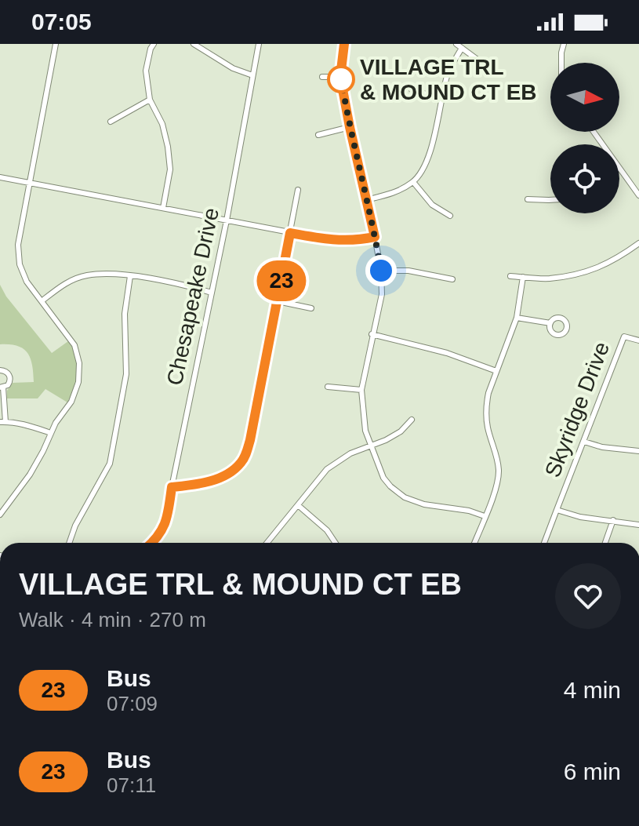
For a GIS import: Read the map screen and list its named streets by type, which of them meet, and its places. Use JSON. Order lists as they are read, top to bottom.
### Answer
{
  "streets": {
    "street": ["Chesapeake Drive", "Skyridge Drive"]
  },
  "places": ["VILLAGE TRL & MOUND CT EB"],
  "lines": ["bus line 23"],
  "north": "right",
  "page": {
    "status": "07:05",
    "on_map": "23",
    "heading": ["VILLAGE TRL & MOUND CT EB", "Walk · 4 min · 270 m"],
    "list": [
      {
        "mark": "23",
        "name": "Bus",
        "note": "07:09",
        "value": "4 min"
      },
      {
        "mark": "23",
        "name": "Bus",
        "note": "07:11",
        "value": "6 min"
      }
    ]
  }
}
